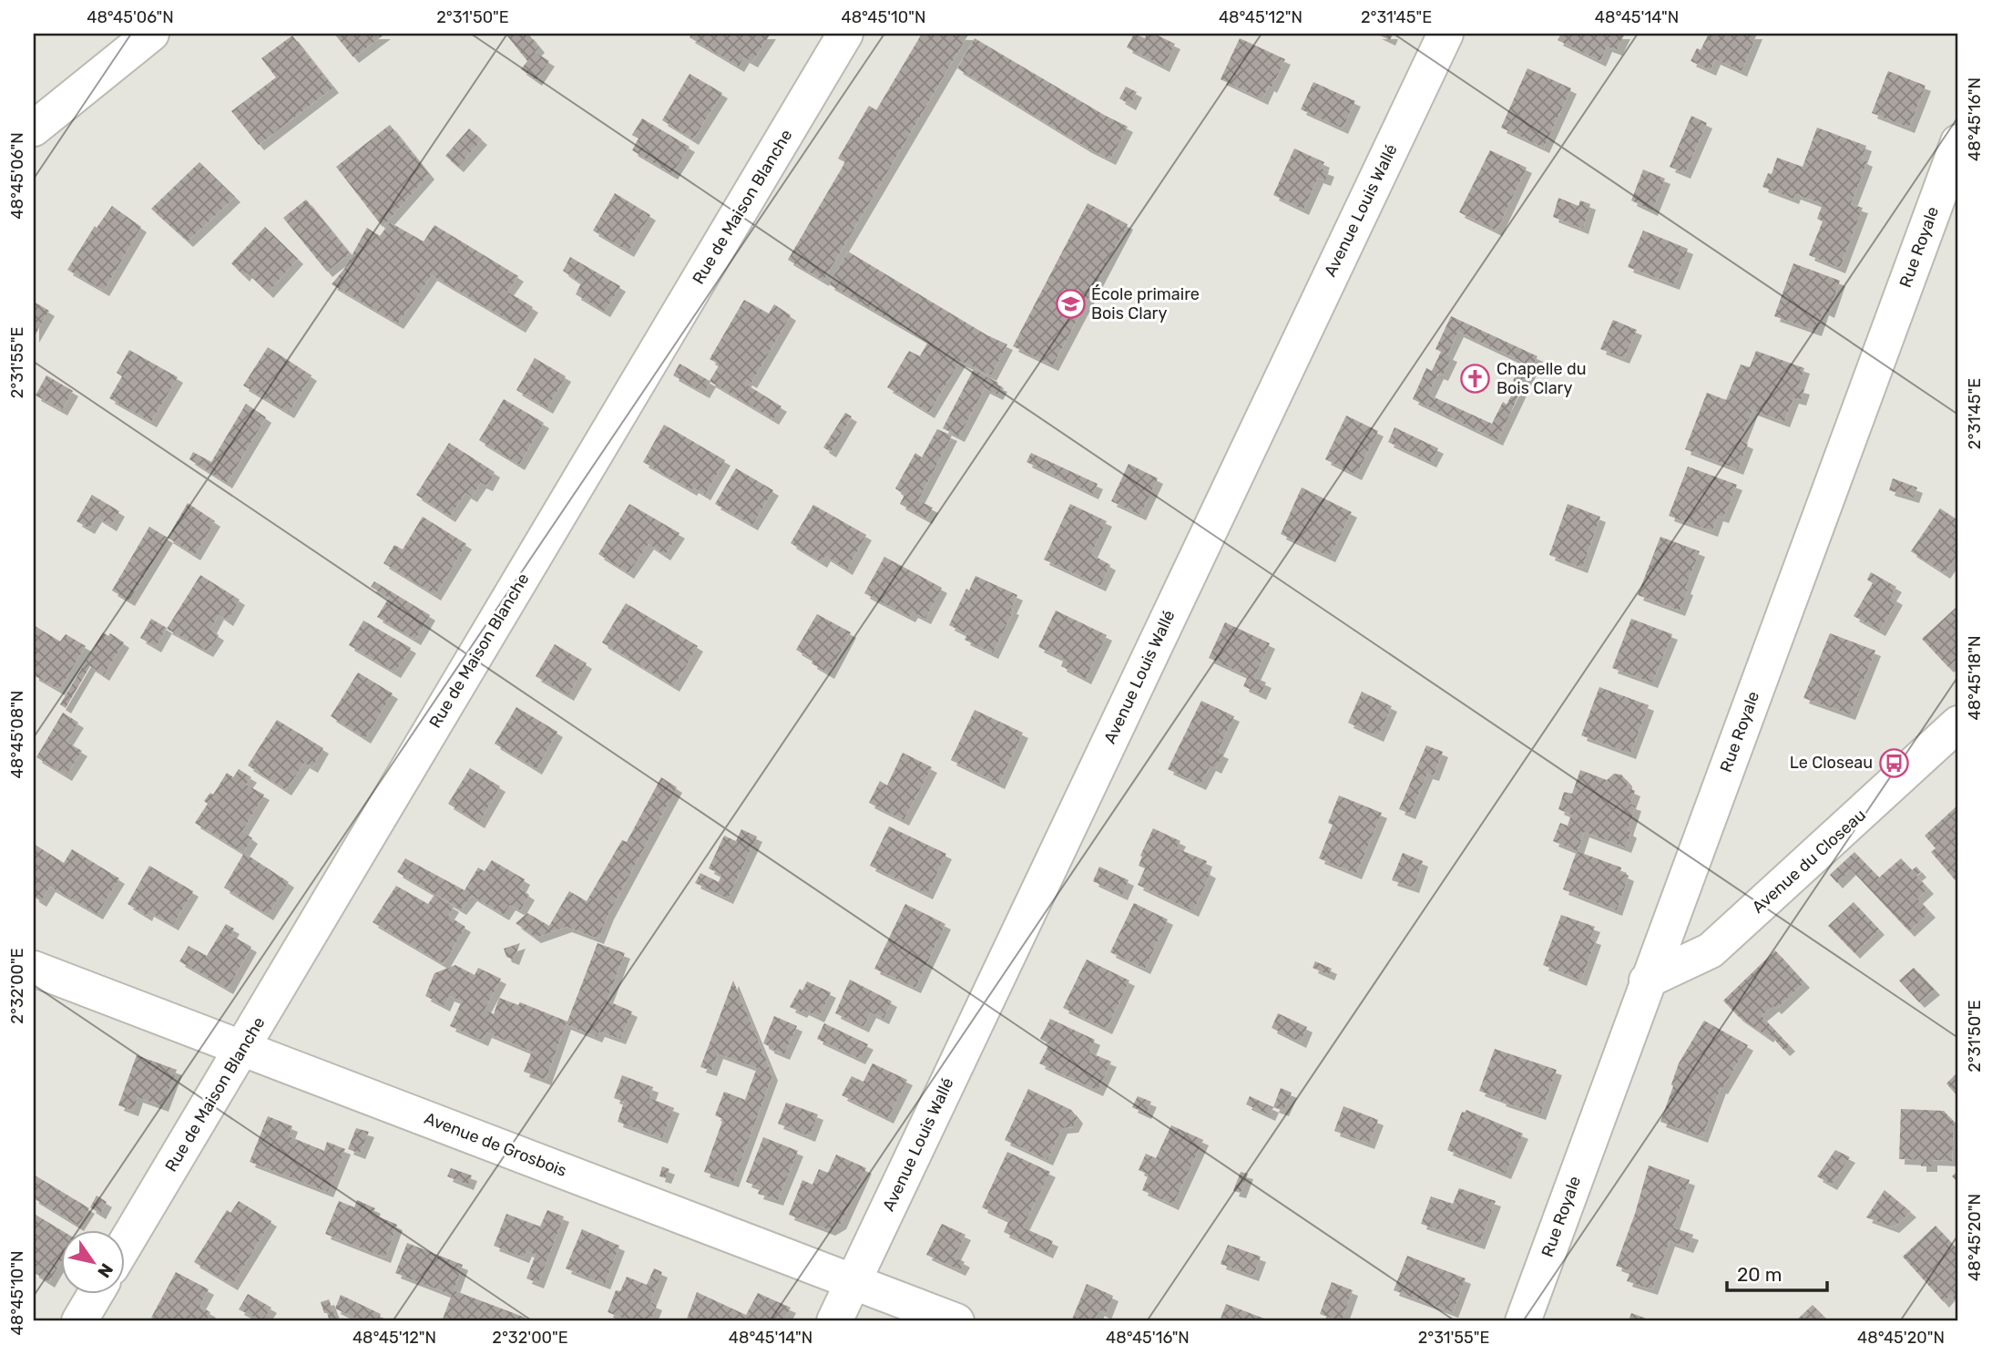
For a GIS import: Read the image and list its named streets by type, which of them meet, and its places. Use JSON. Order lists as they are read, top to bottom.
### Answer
{
  "streets": {
    "street": [
      "Rue de Maison Blanche",
      "Avenue Louis Wallé",
      "Rue Royale",
      "Avenue du Closeau",
      "Avenue de Grosbois"
    ]
  },
  "crossings": [
    ["Rue de Maison Blanche", "Avenue de Grosbois"],
    ["Avenue Louis Wallé", "Avenue de Grosbois"],
    ["Rue Royale", "Avenue du Closeau"]
  ],
  "places": {
    "school or university": ["École primaire Bois Clary"],
    "church": ["Chapelle du Bois Clary"],
    "bus stop": ["Le Closeau"]
  },
  "scale_bar": "20 m",
  "north": "bottom right",
  "coordinates": [
    "48°45'06\"N",
    "2°31'50\"E",
    "48°45'10\"N",
    "48°45'12\"N",
    "2°31'45\"E",
    "48°45'14\"N",
    "48°45'16\"N",
    "2°31'55\"E",
    "48°45'18\"N",
    "48°45'08\"N",
    "2°32'00\"E",
    "48°45'20\"N"
  ]
}
